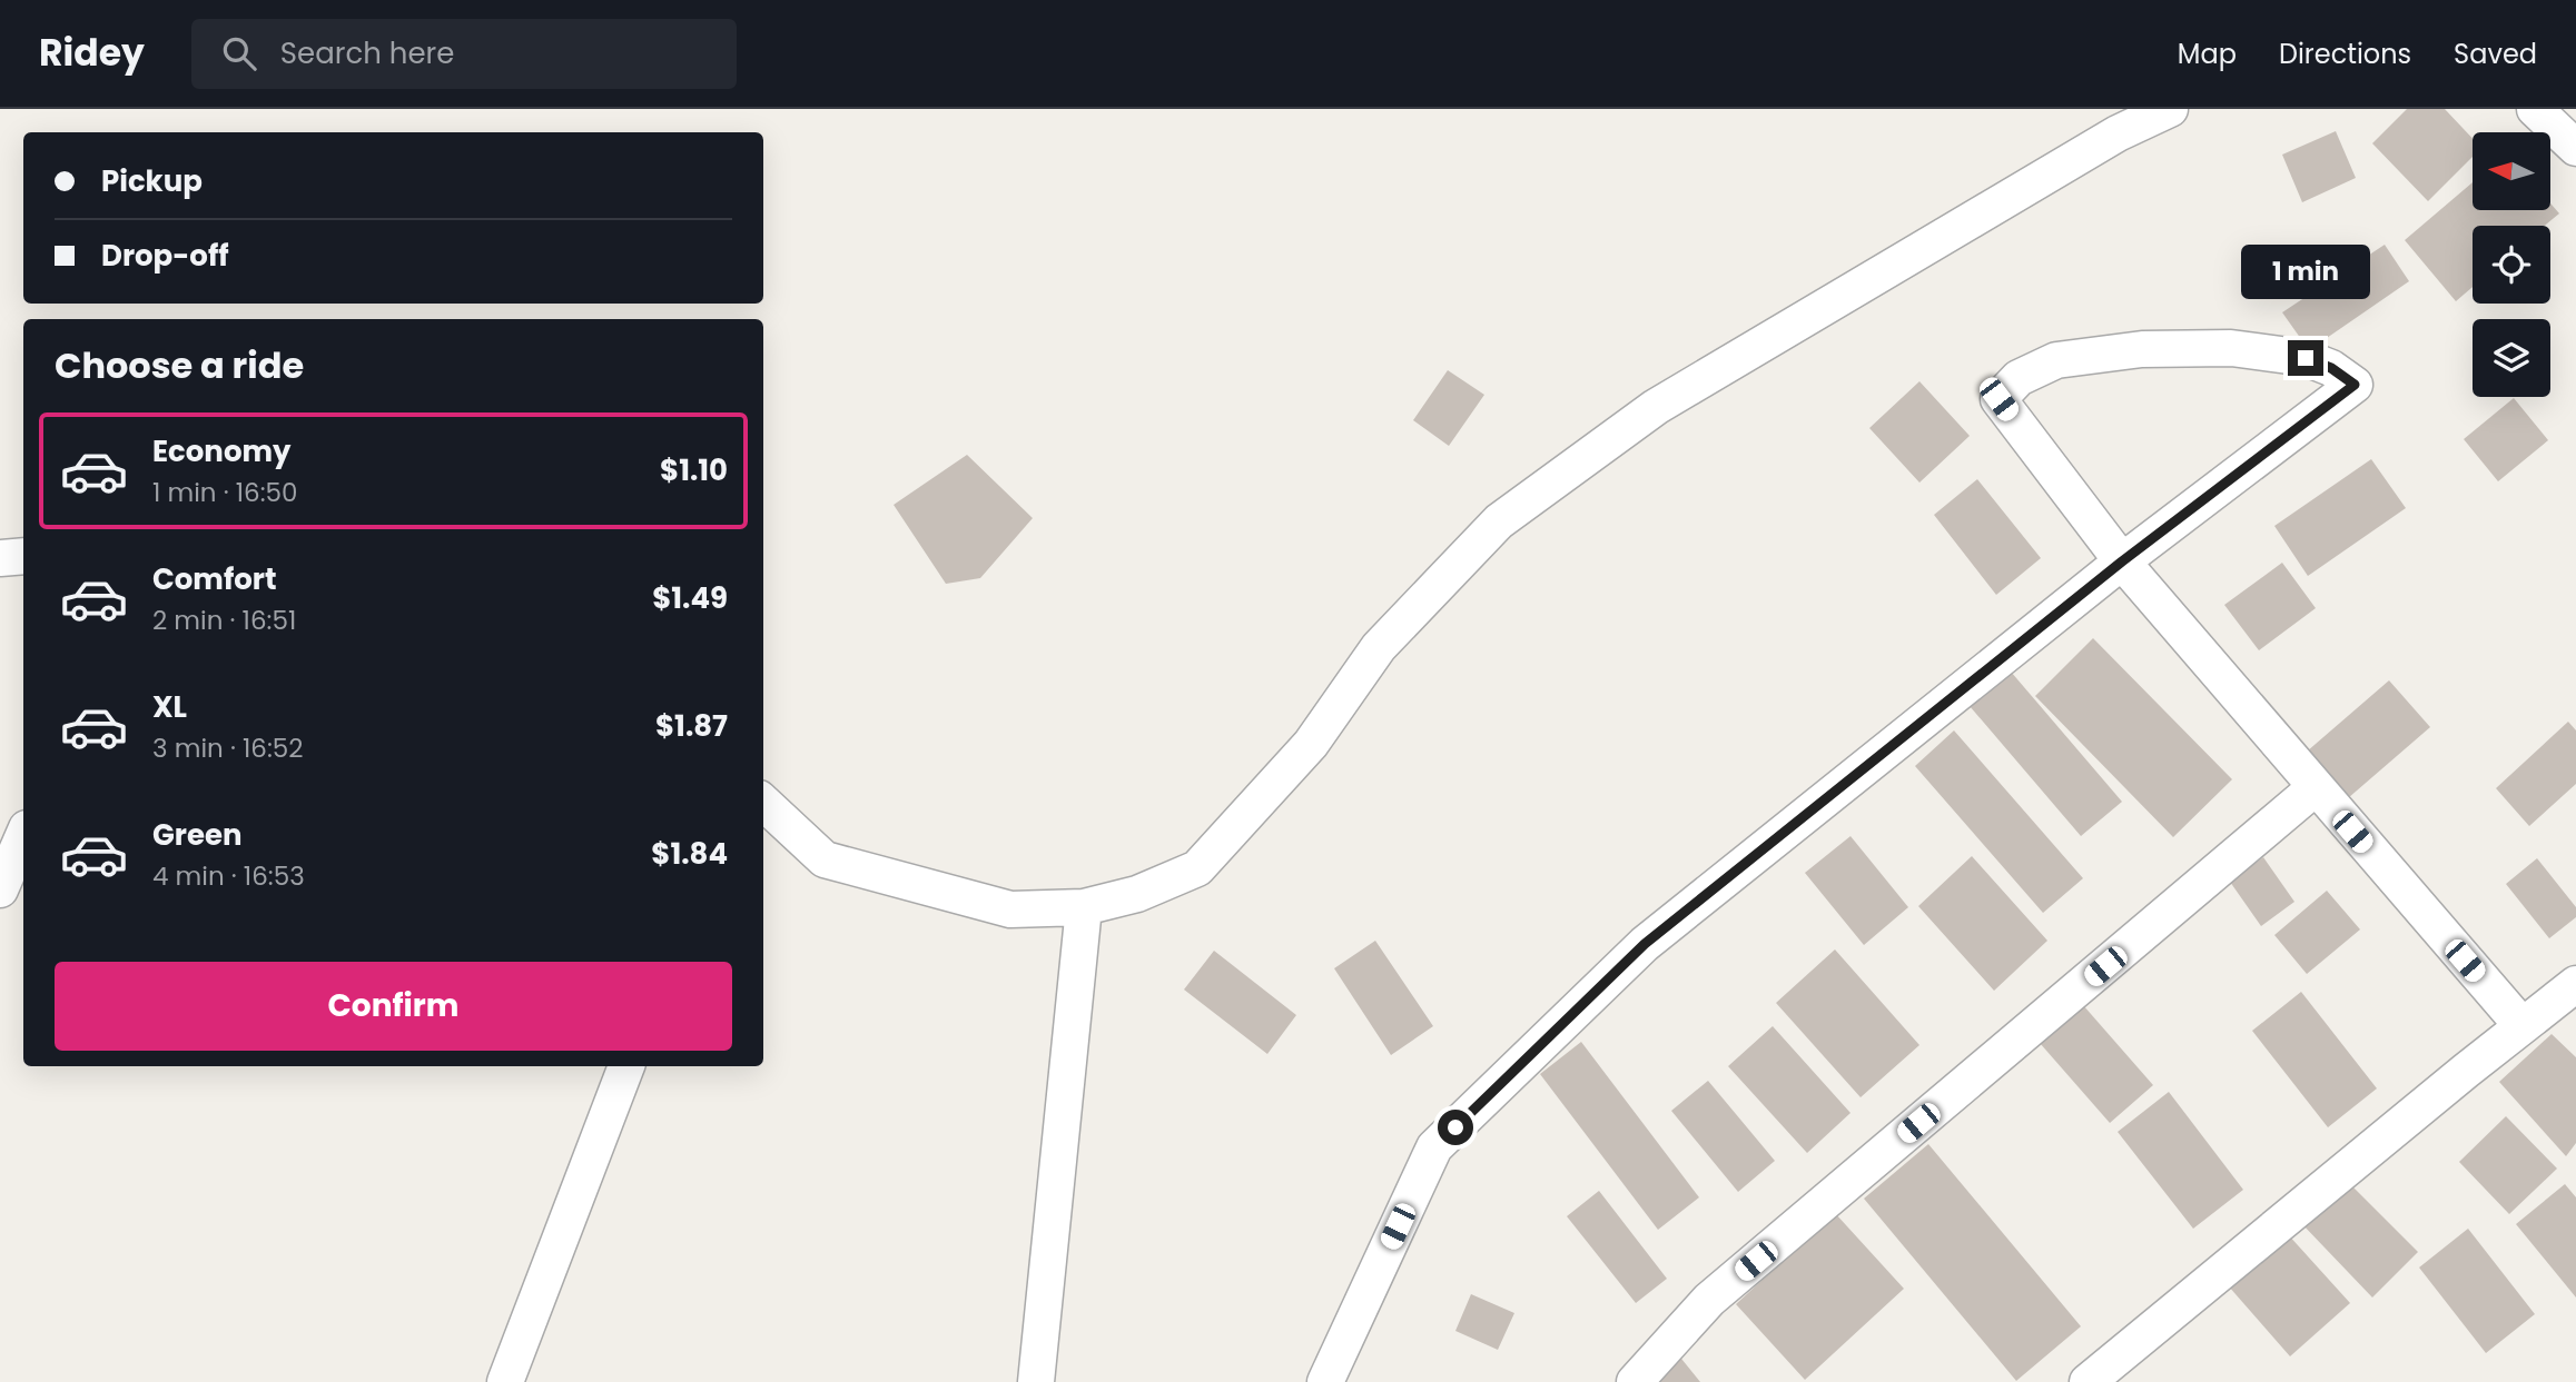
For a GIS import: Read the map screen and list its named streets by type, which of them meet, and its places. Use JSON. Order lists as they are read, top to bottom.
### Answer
{
  "north": "left",
  "page": {
    "header": "Ridey",
    "search": "Search here",
    "nav": ["Map", "Directions", "Saved"],
    "banner": ["Pickup", "Drop-off"],
    "bubble": "1 min",
    "heading": "Choose a ride",
    "list": [
      {
        "name": "Economy",
        "note": "1 min · 16:50",
        "value": "$1.10"
      },
      {
        "name": "Comfort",
        "note": "2 min · 16:51",
        "value": "$1.49"
      },
      {
        "name": "XL",
        "note": "3 min · 16:52",
        "value": "$1.87"
      },
      {
        "name": "Green",
        "note": "4 min · 16:53",
        "value": "$1.84"
      }
    ],
    "buttons": "Confirm"
  }
}
